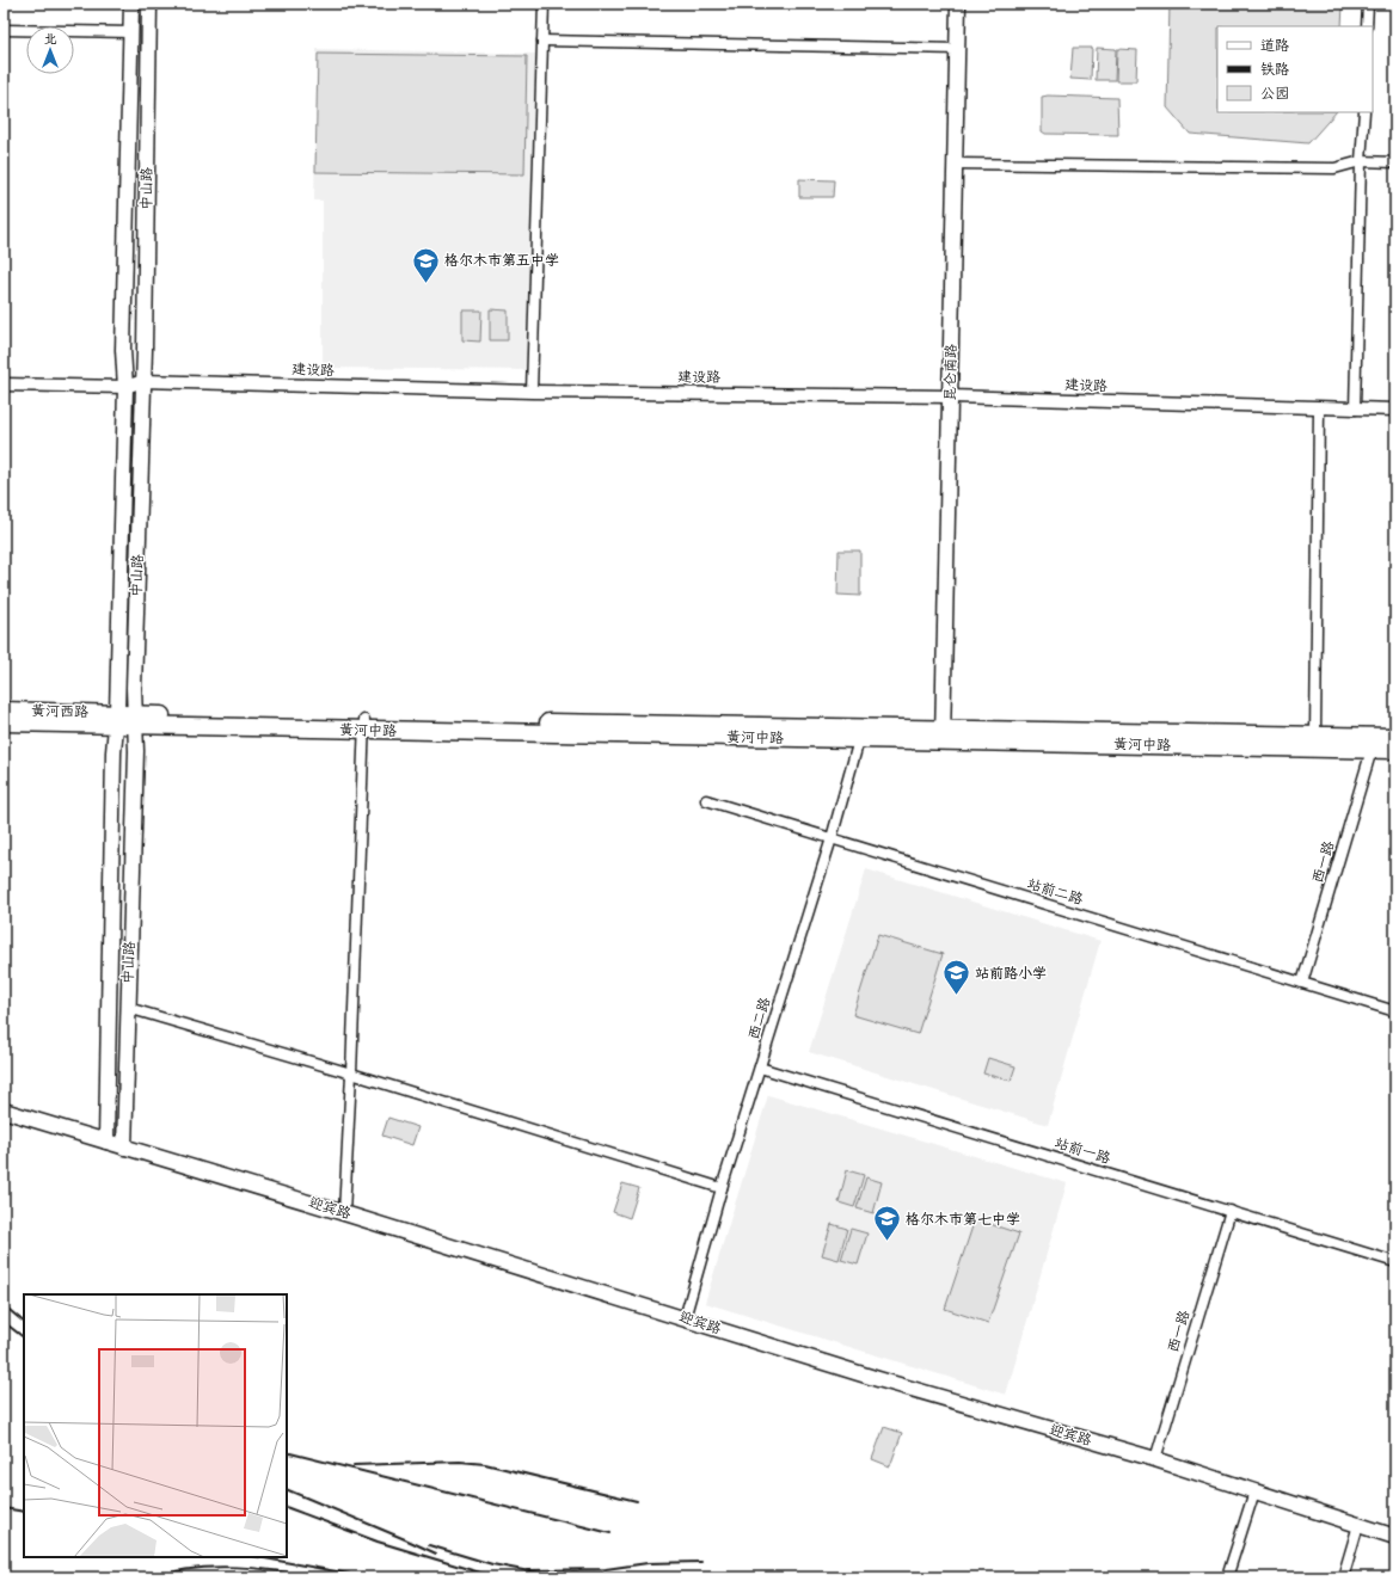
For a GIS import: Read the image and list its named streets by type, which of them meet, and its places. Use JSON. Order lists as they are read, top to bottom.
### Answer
{
  "streets": {
    "highway": ["黄河西路", "黄河中路"],
    "main road": ["中山路", "昆仑南路", "迎宾路"],
    "street": [
      "建设路",
      "西一路",
      "站前二路",
      "西二路",
      "站前一路"
    ]
  },
  "crossings": [
    ["中山路", "建设路"],
    ["中山路", "黄河西路"],
    ["中山路", "黄河中路"],
    ["中山路", "迎宾路"],
    ["建设路", "昆仑南路"],
    ["昆仑南路", "黄河中路"],
    ["黄河西路", "黄河中路"],
    ["黄河中路", "西一路"],
    ["黄河中路", "西二路"],
    ["西一路", "站前二路"],
    ["西一路", "站前一路"],
    ["西一路", "迎宾路"],
    ["站前二路", "西二路"],
    ["西二路", "站前一路"],
    ["西二路", "迎宾路"]
  ],
  "places": {
    "school or university": ["格尔木市第五中学", "站前路小学", "格尔木市第七中学"]
  },
  "legend": ["道路", "铁路", "公园"],
  "north": "top"
}
